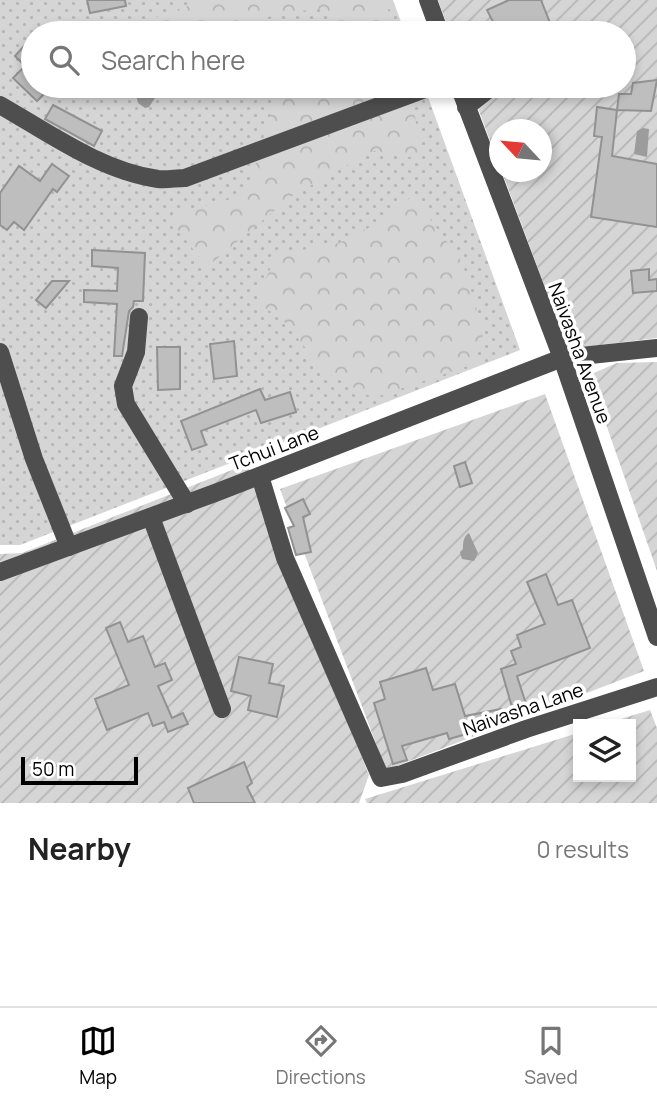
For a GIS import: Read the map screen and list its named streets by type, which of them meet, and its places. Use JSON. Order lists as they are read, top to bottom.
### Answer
{
  "streets": {
    "street": ["Naivasha Avenue", "Tchui Lane", "Naivasha Lane"]
  },
  "crossings": [
    ["Naivasha Avenue", "Tchui Lane"],
    ["Tchui Lane", "Naivasha Lane"]
  ],
  "scale_bar": "50 m",
  "north": "top left",
  "page": {
    "search": "Search here",
    "scale": "50 m",
    "heading": ["Nearby", "0 results"],
    "nav": ["Map", "Directions", "Saved"]
  }
}
